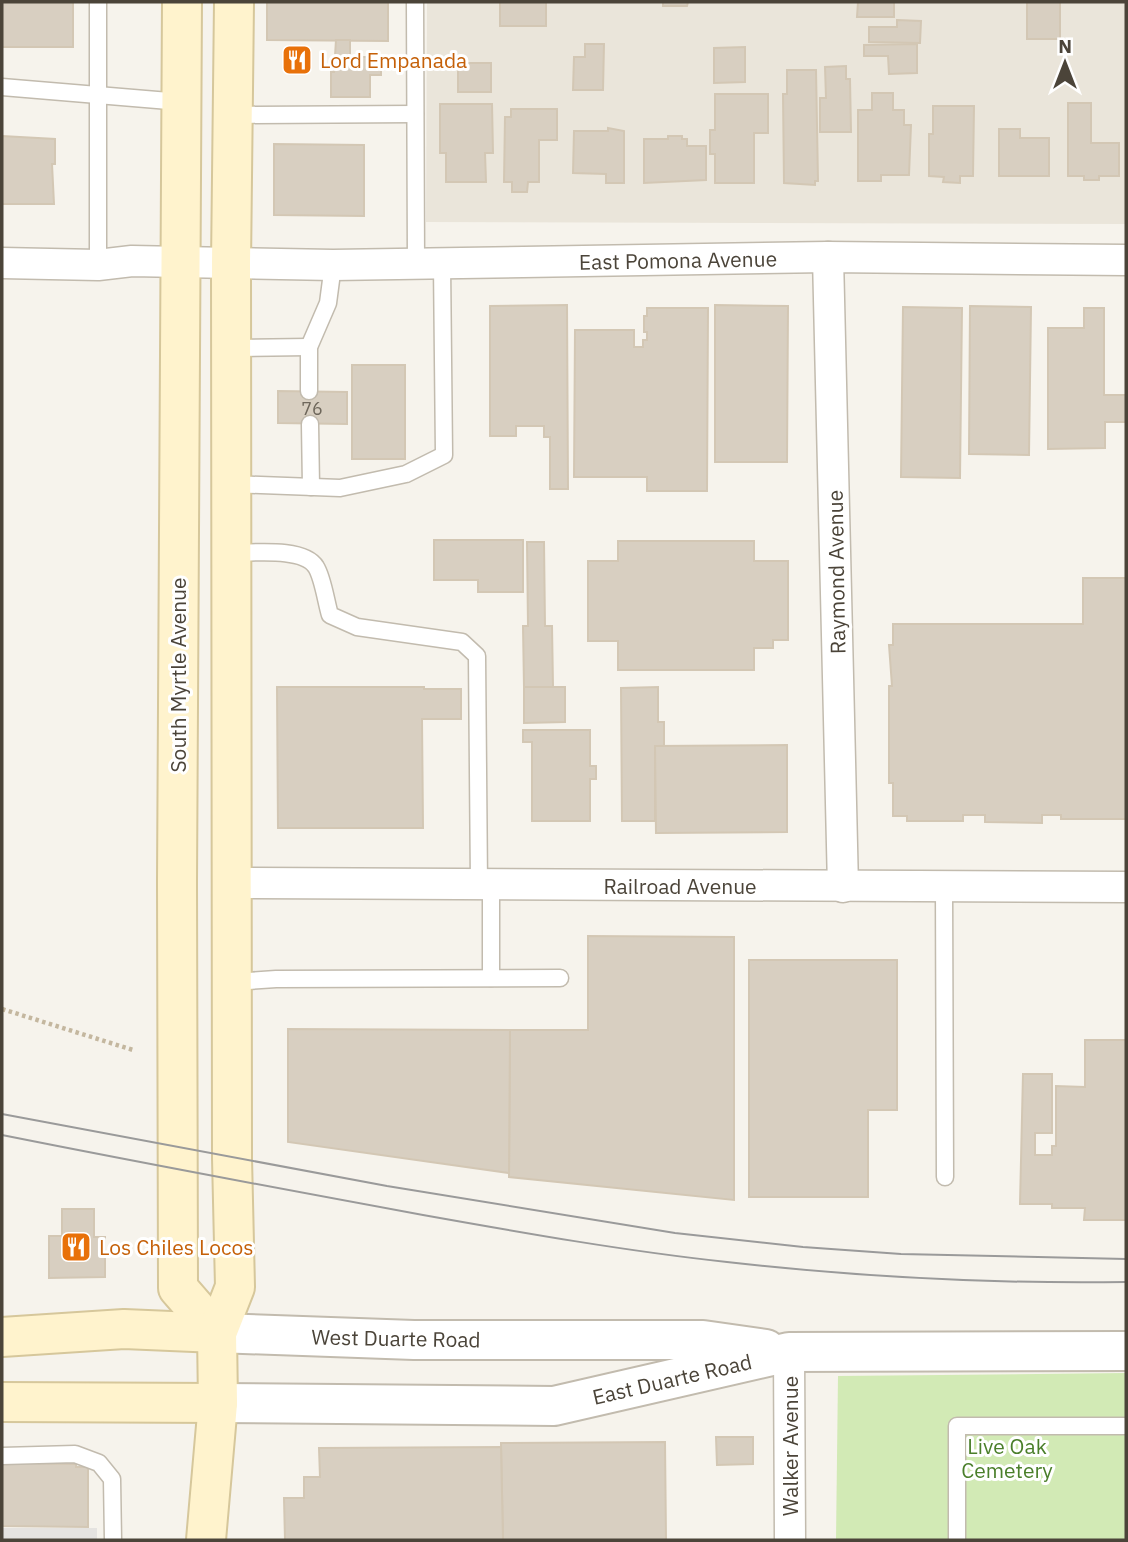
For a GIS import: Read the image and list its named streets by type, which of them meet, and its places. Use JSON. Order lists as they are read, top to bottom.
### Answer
{
  "streets": {
    "main road": ["South Myrtle Avenue", "West Duarte Road"],
    "street": [
      "East Pomona Avenue",
      "Raymond Avenue",
      "Railroad Avenue",
      "East Duarte Road",
      "Walker Avenue"
    ]
  },
  "crossings": [
    ["East Pomona Avenue", "Raymond Avenue"],
    ["East Pomona Avenue", "South Myrtle Avenue"],
    ["Raymond Avenue", "Railroad Avenue"],
    ["South Myrtle Avenue", "West Duarte Road"],
    ["West Duarte Road", "East Duarte Road"],
    ["West Duarte Road", "Walker Avenue"],
    ["East Duarte Road", "Walker Avenue"]
  ],
  "parks": ["Live Oak Cemetery"],
  "places": {
    "restaurant": ["Lord Empanada", "Los Chiles Locos"]
  },
  "house_numbers": ["76"],
  "north": "top"
}
